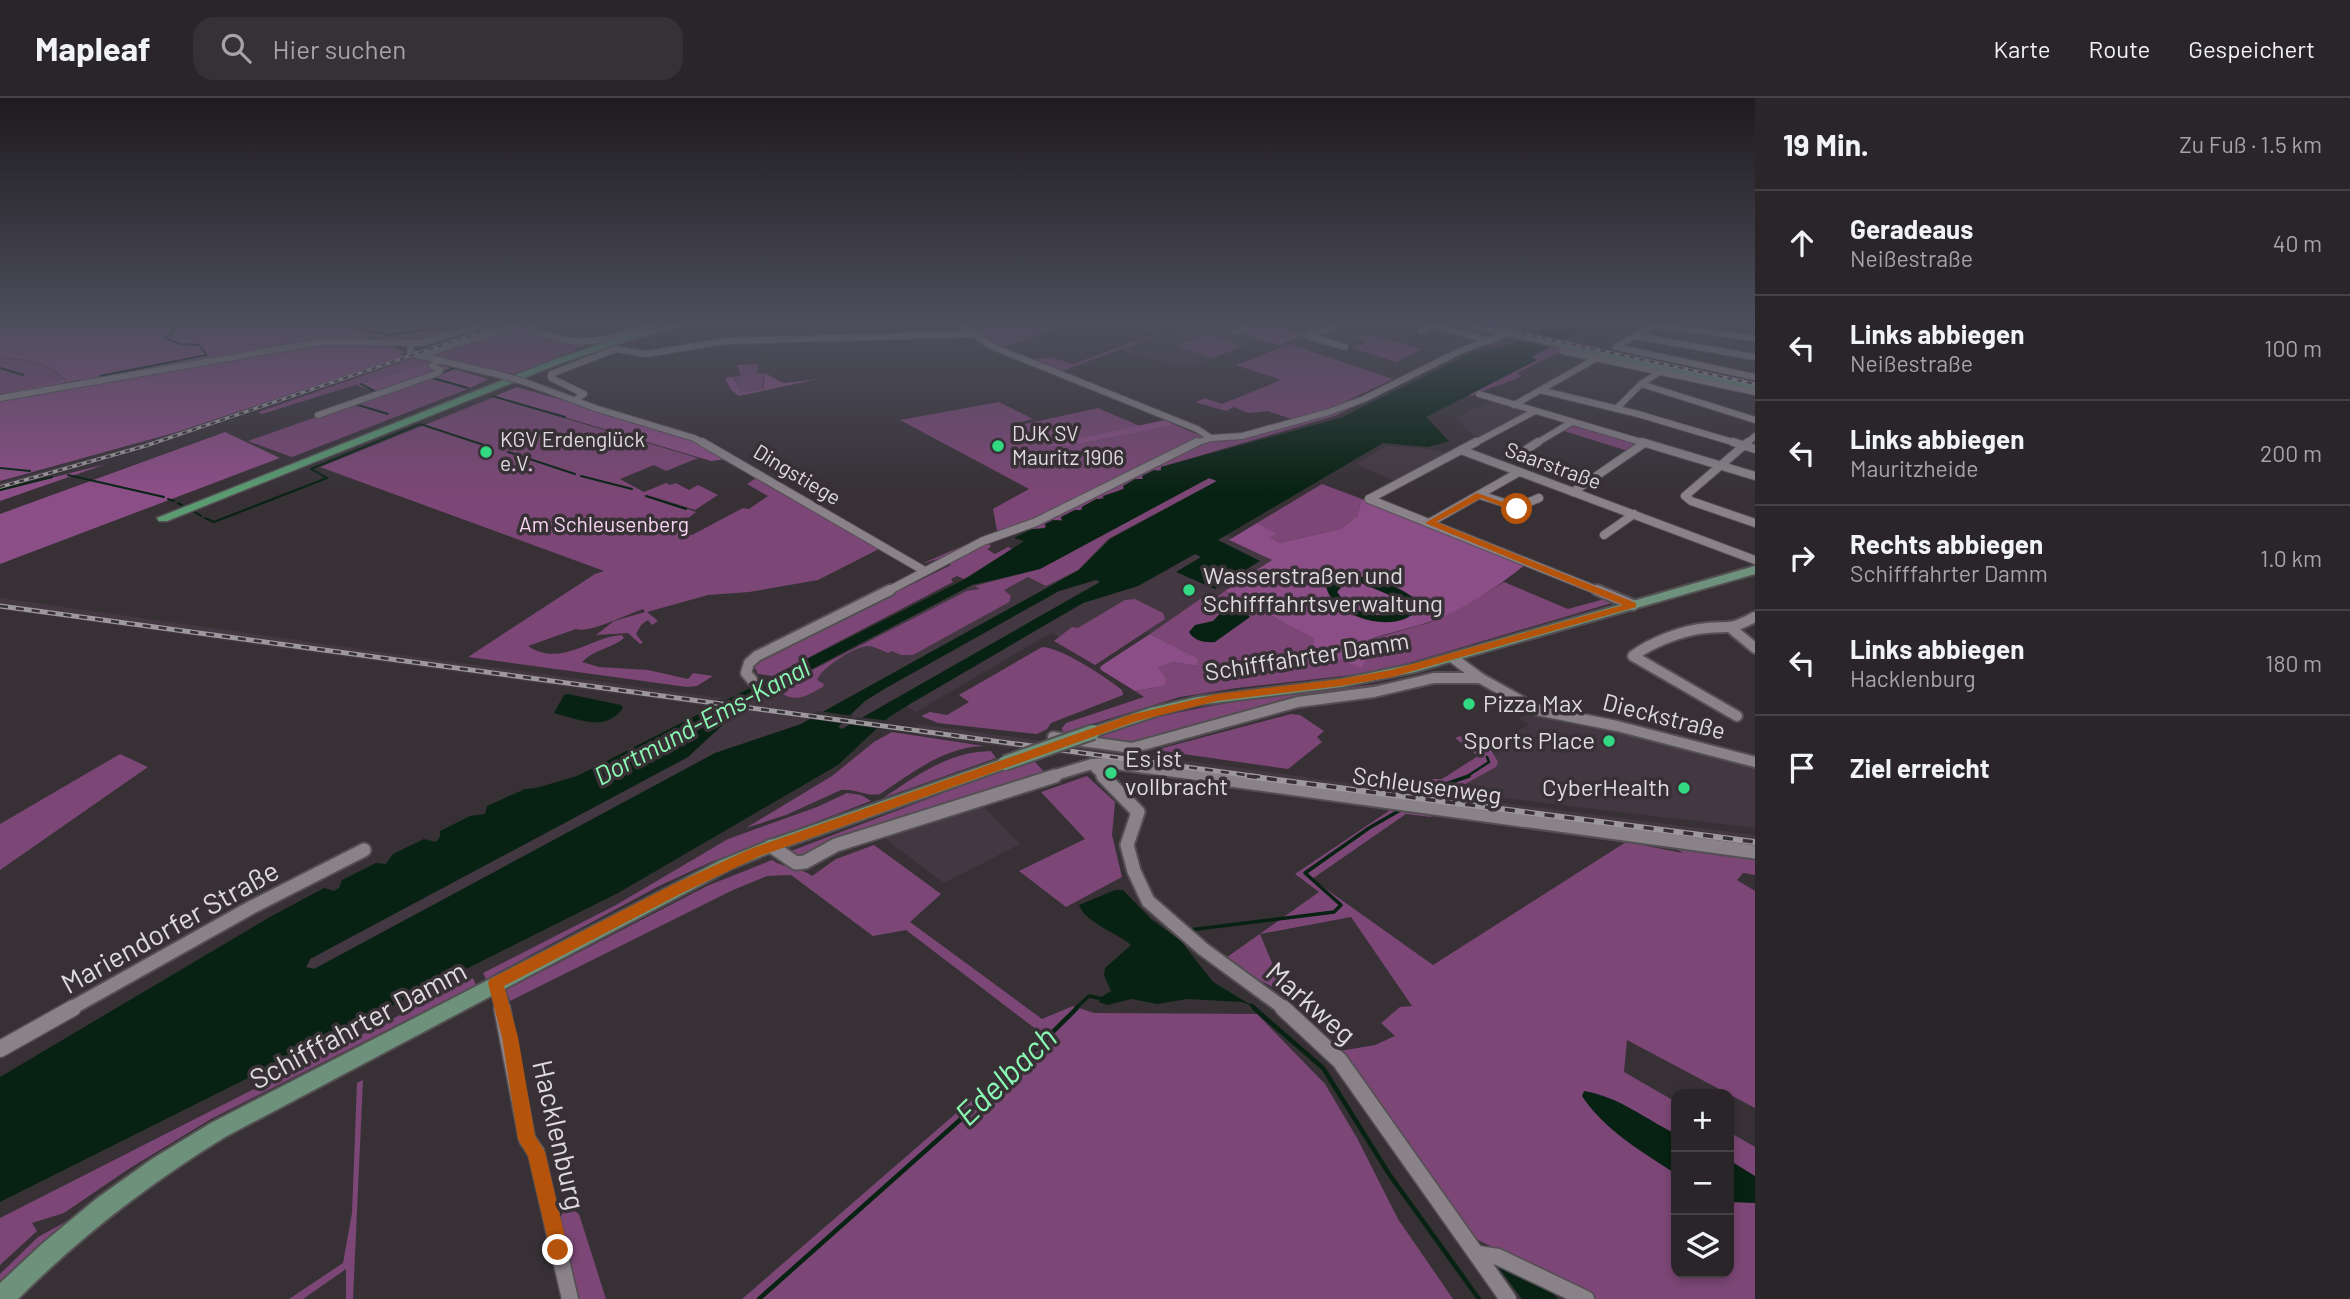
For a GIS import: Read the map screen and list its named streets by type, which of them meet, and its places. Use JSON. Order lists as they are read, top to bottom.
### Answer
{
  "streets": {
    "main road": ["Schifffahrter Damm"],
    "street": [
      "Saarstraße",
      "Dingstiege",
      "Dieckstraße",
      "Schleusenweg",
      "Mariendorfer Straße",
      "Markweg",
      "Hacklenburg"
    ]
  },
  "crossings": [
    ["Schifffahrter Damm", "Dieckstraße"],
    ["Schifffahrter Damm", "Hacklenburg"],
    ["Schleusenweg", "Markweg"]
  ],
  "water": ["Dortmund-Ems-Kanal", "Edelbach"],
  "parks": ["Am Schleusenberg"],
  "places": [
    "DJK SV Mauritz 1906",
    "KGV Erdenglück e.V.",
    "Wasserstraßen und Schifffahrtsverwaltung",
    "Pizza Max",
    "Sports Place",
    "Es ist vollbracht",
    "CyberHealth"
  ],
  "page": {
    "header": "Mapleaf",
    "search": "Hier suchen",
    "nav": ["Karte", "Route", "Gespeichert"],
    "heading": ["19 Min.", "Zu Fuß · 1.5 km"],
    "list": [
      ["Geradeaus", "Neißestraße", "40 m"],
      ["Links abbiegen", "Neißestraße", "100 m"],
      ["Links abbiegen", "Mauritzheide", "200 m"],
      ["Rechts abbiegen", "Schifffahrter Damm", "1.0 km"],
      ["Links abbiegen", "Hacklenburg", "180 m"],
      "Ziel erreicht"
    ],
    "map_buttons": ["+", "−"]
  }
}
